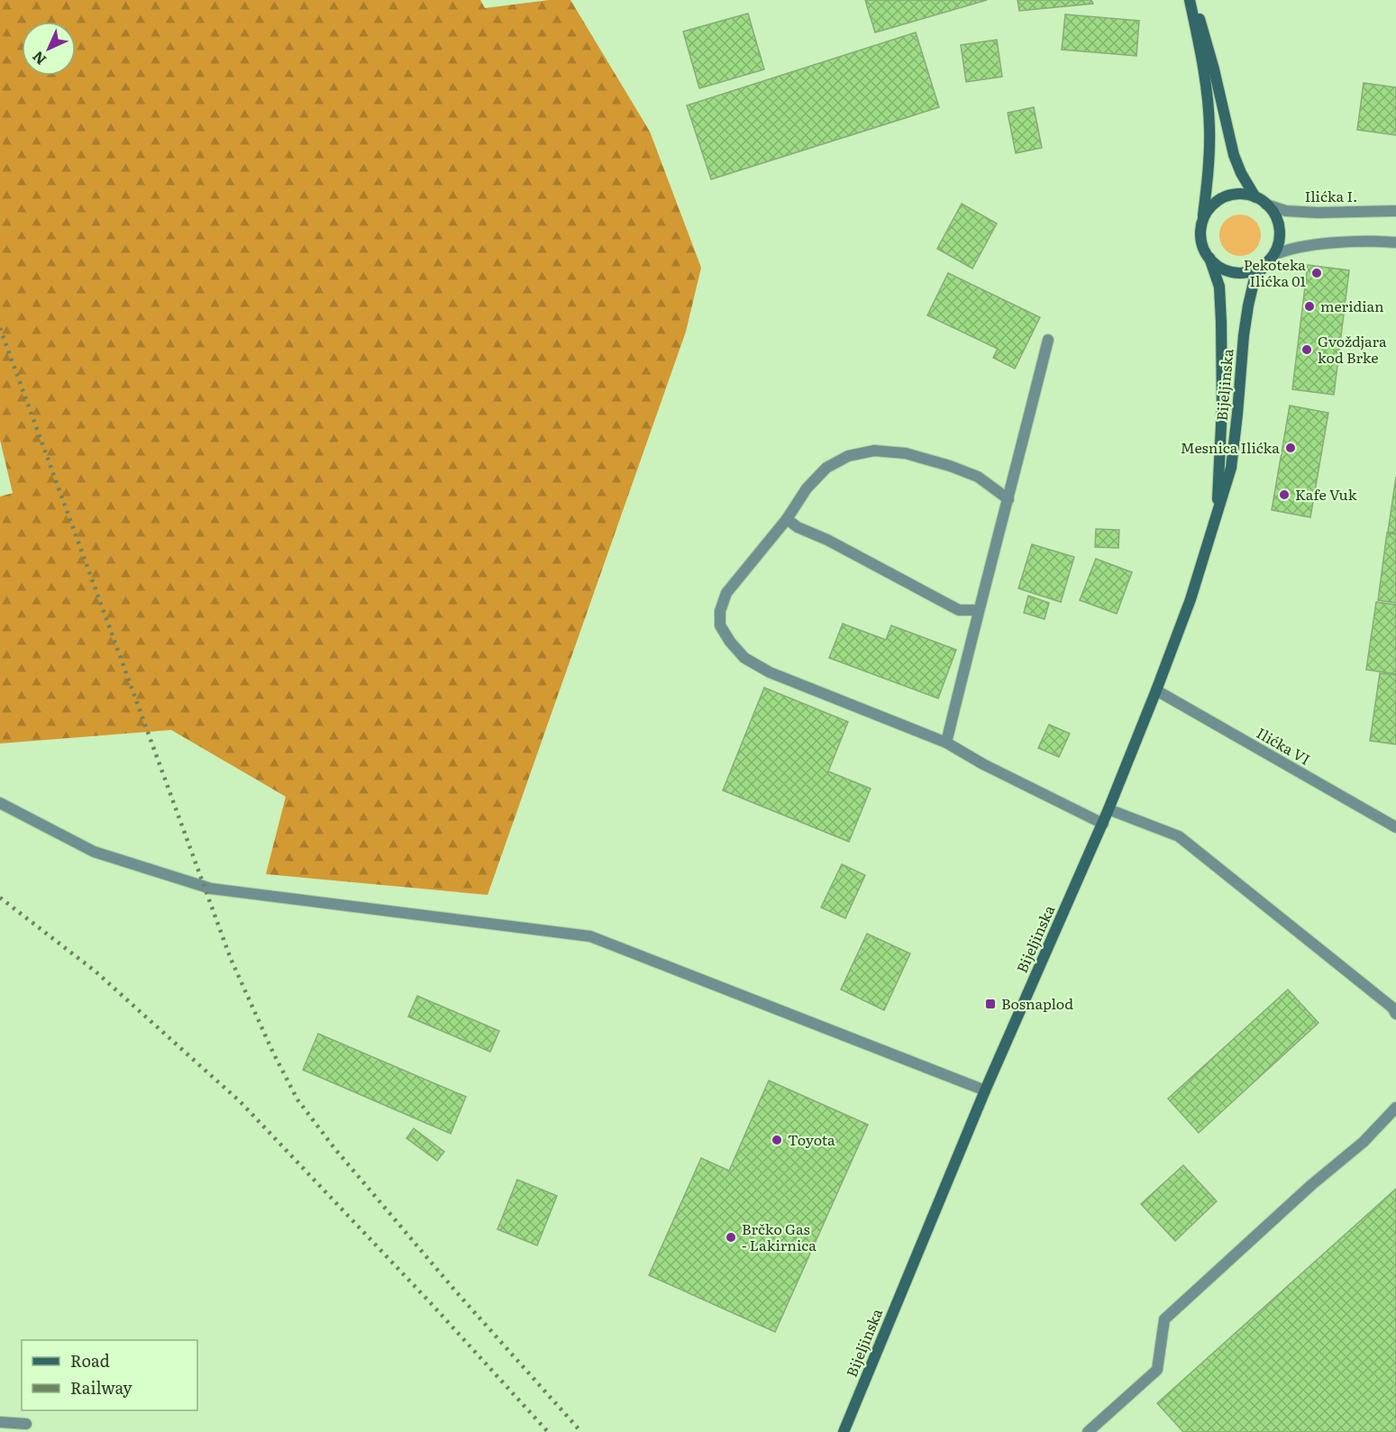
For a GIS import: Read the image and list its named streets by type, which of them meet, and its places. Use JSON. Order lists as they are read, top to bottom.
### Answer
{
  "streets": {
    "main road": ["Bijeljinska"],
    "street": ["Ilićka I.", "Ilićka VI"]
  },
  "crossings": [
    ["Ilićka I.", "Bijeljinska"],
    ["Bijeljinska", "Ilićka VI"]
  ],
  "places": {
    "other": [
      "Pekoteka Ilićka 01",
      "meridian",
      "Gvoždjara kod Brke",
      "Mesnica Ilićka",
      "Kafe Vuk",
      "Toyota",
      "Brčko Gas - Lakirnica"
    ],
    "transit": ["Bosnaplod"]
  },
  "legend": ["Road", "Railway"],
  "north": "bottom left"
}
